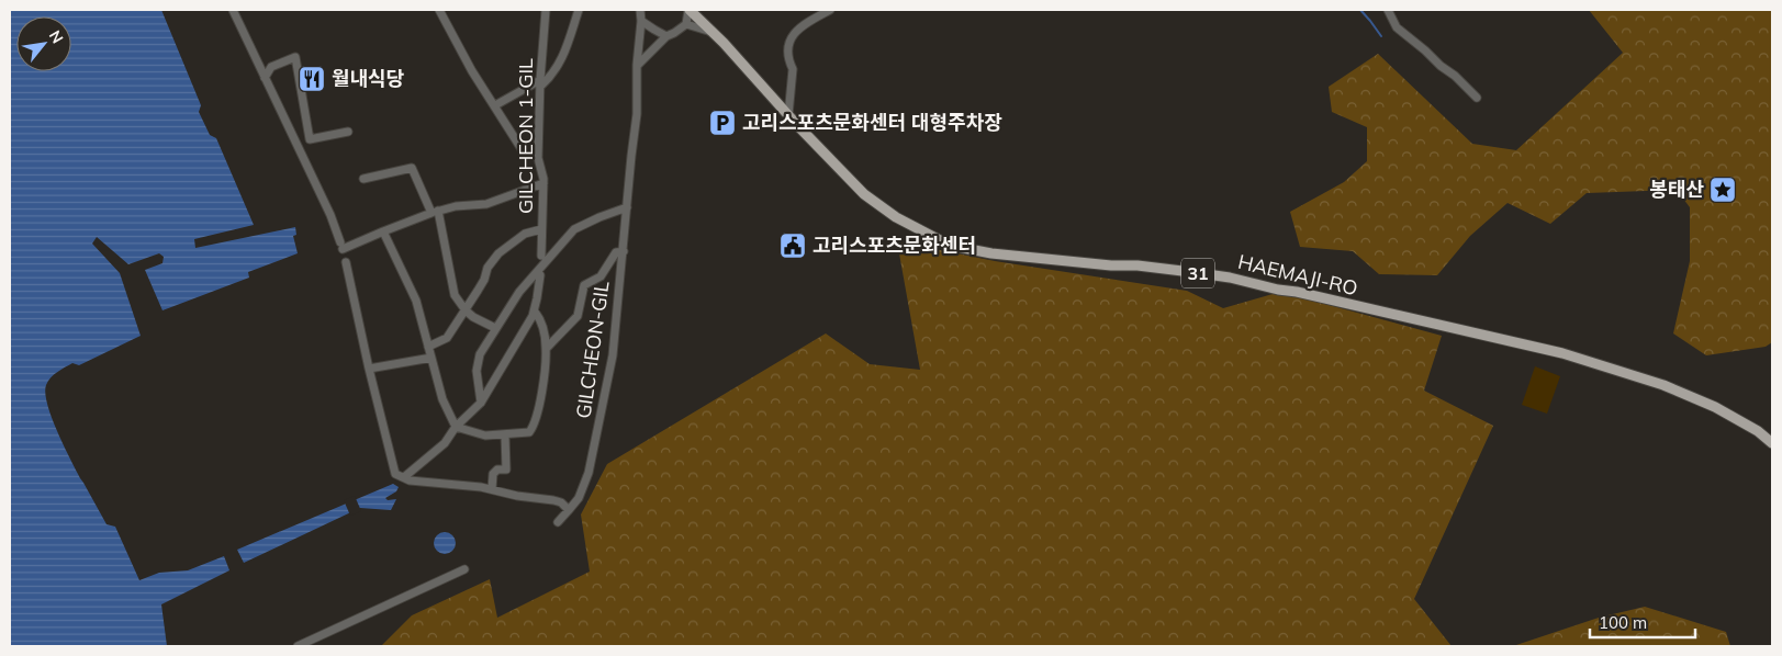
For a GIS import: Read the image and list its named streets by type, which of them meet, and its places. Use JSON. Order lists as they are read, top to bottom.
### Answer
{
  "streets": {
    "main road": ["31", "HAEMAJI-RO"],
    "street": ["GILCHEON 1-GIL", "GILCHEON-GIL"]
  },
  "places": {
    "restaurant": ["월내식당"],
    "parking": ["고리스포츠문화센터 대형주차장"],
    "place": ["봉태산"],
    "public building": ["고리스포츠문화센터"]
  },
  "scale_bar": "100 m",
  "north": "top right"
}
